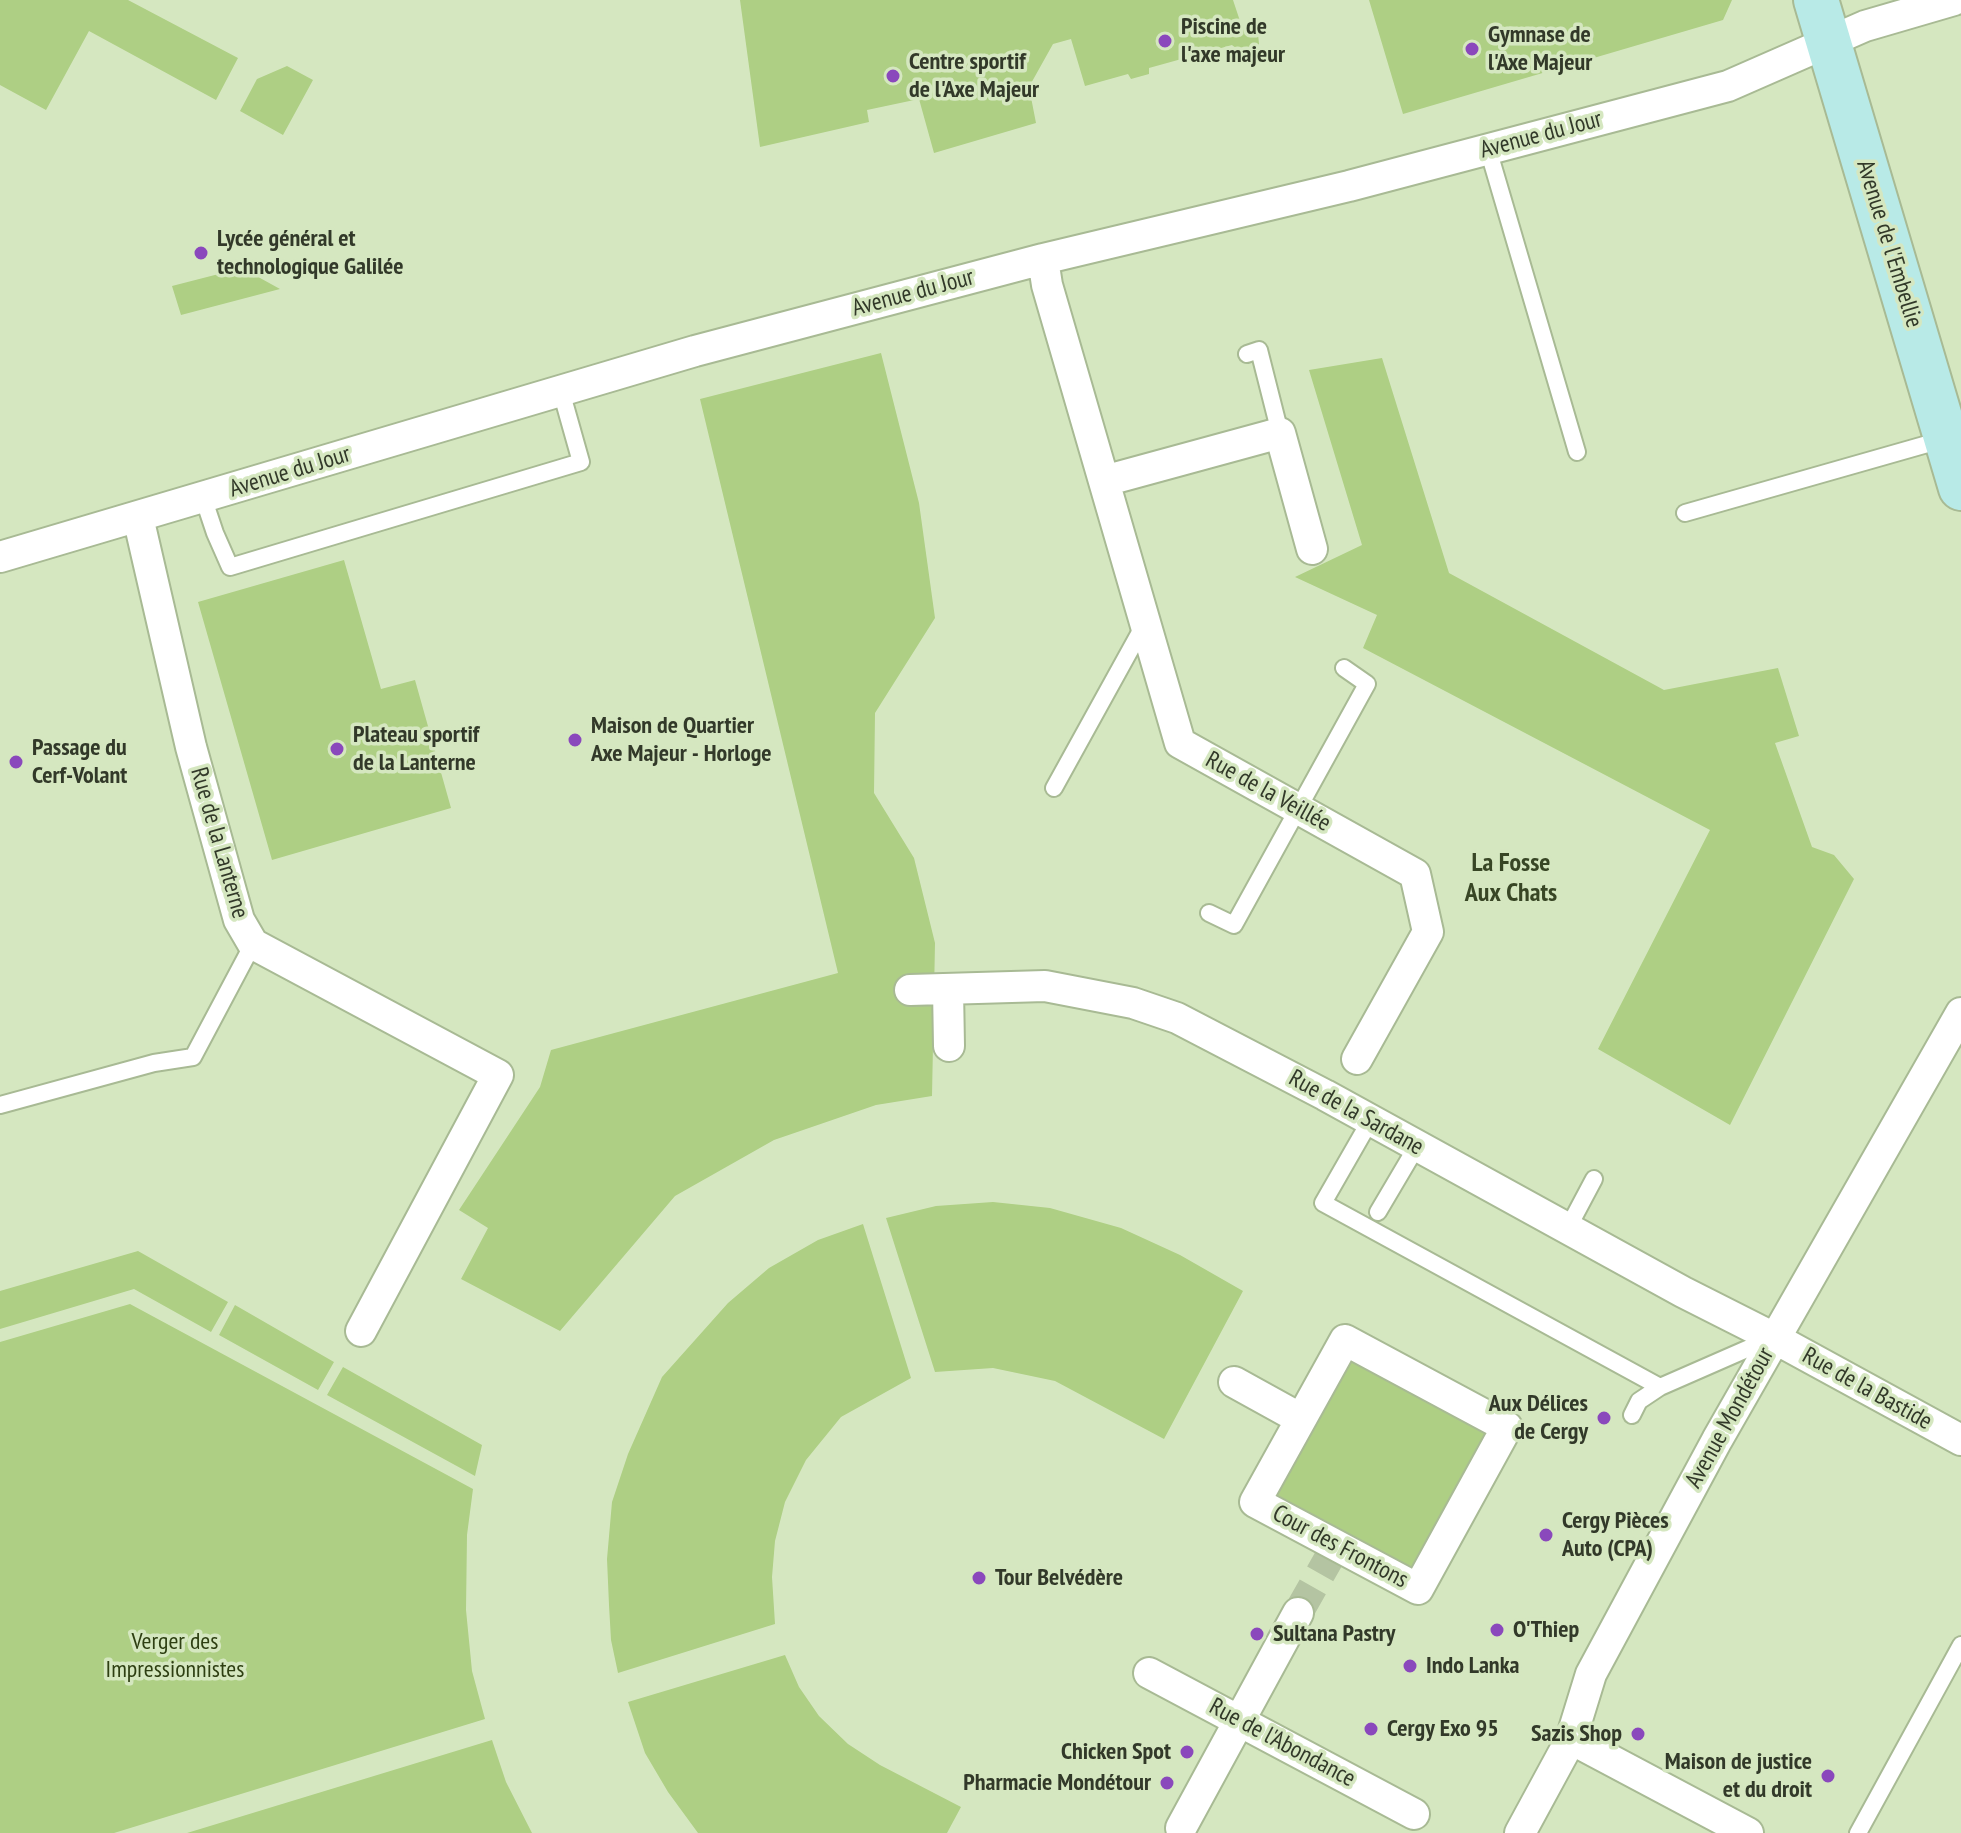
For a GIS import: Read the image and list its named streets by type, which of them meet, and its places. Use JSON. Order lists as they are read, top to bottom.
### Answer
{
  "streets": {
    "street": [
      "Avenue du Jour",
      "Avenue de l'Embellie",
      "Rue de la Veillée",
      "Rue de la Lanterne",
      "Rue de la Sardane",
      "Rue de la Bastide",
      "Avenue Mondétour",
      "Cour des Frontons",
      "Rue de l'Abondance"
    ]
  },
  "crossings": [
    ["Avenue du Jour", "Avenue de l'Embellie"],
    ["Avenue du Jour", "Rue de la Veillée"],
    ["Avenue du Jour", "Rue de la Lanterne"],
    ["Rue de la Sardane", "Rue de la Bastide"],
    ["Rue de la Sardane", "Avenue Mondétour"],
    ["Rue de la Bastide", "Avenue Mondétour"]
  ],
  "districts": ["La Fosse Aux Chats"],
  "parks": ["Verger des Impressionnistes"],
  "places": [
    "Piscine de l'axe majeur",
    "Gymnase de l'Axe Majeur",
    "Centre sportif de l'Axe Majeur",
    "Lycée général et technologique Galilée",
    "Maison de Quartier Axe Majeur - Horloge",
    "Plateau sportif de la Lanterne",
    "Passage du Cerf-Volant",
    "Aux Délices de Cergy",
    "Cergy Pièces Auto (CPA)",
    "Tour Belvédère",
    "O'Thiep",
    "Sultana Pastry",
    "Indo Lanka",
    "Cergy Exo 95",
    "Sazis Shop",
    "Chicken Spot",
    "Maison de justice et du droit",
    "Pharmacie Mondétour"
  ]
}
